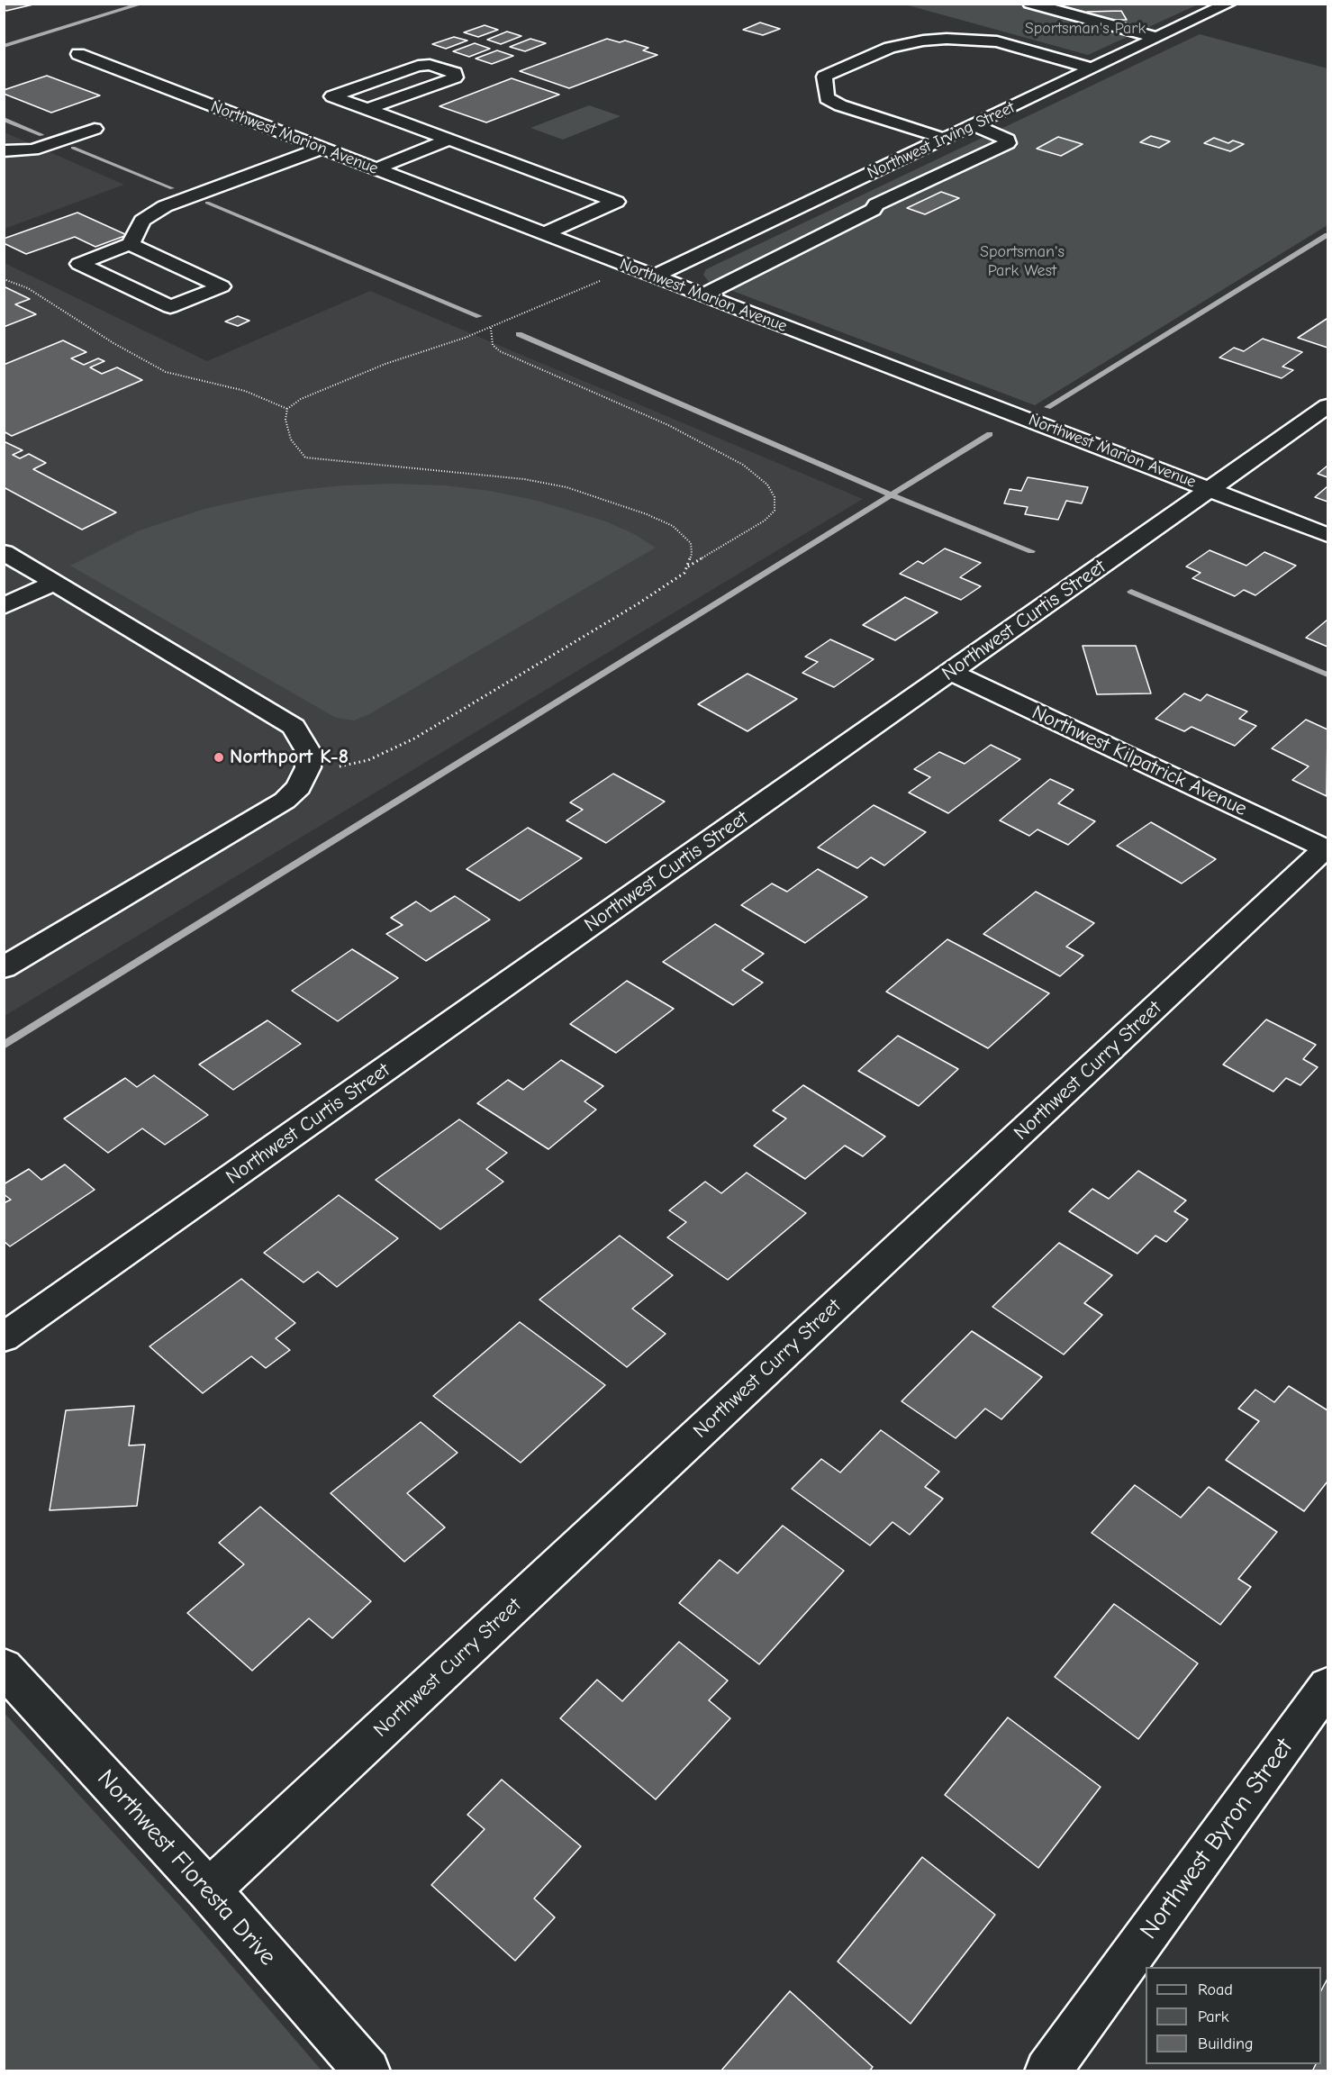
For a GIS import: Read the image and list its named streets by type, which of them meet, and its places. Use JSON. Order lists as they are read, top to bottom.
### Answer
{
  "streets": {
    "street": [
      "Northwest Marion Avenue",
      "Northwest Irving Street",
      "Northwest Curtis Street",
      "Northwest Kilpatrick Avenue",
      "Northwest Curry Street",
      "Northwest Byron Street",
      "Northwest Floresta Drive"
    ]
  },
  "crossings": [
    ["Northwest Marion Avenue", "Northwest Irving Street"],
    ["Northwest Marion Avenue", "Northwest Curtis Street"],
    ["Northwest Curtis Street", "Northwest Kilpatrick Avenue"],
    ["Northwest Kilpatrick Avenue", "Northwest Curry Street"],
    ["Northwest Curry Street", "Northwest Floresta Drive"]
  ],
  "parks": ["Sportsman's Park", "Sportsman's Park West"],
  "places": ["Northport K-8"],
  "legend": ["Road", "Park", "Building"]
}
